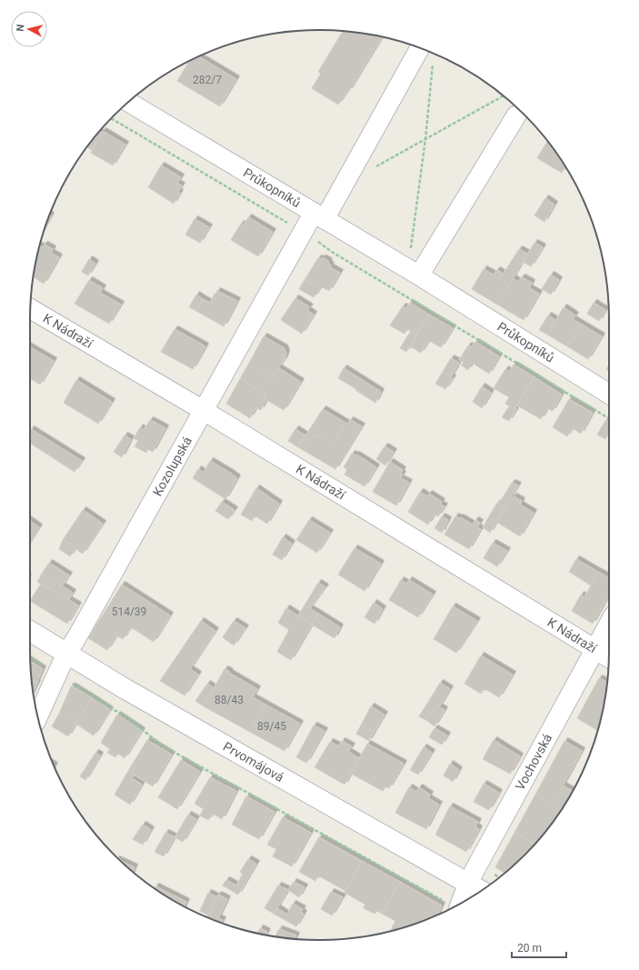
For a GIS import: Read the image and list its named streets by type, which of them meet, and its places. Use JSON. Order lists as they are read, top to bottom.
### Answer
{
  "streets": {
    "street": [
      "Průkopníků",
      "K Nádraží",
      "Kozolupská",
      "Prvomájová",
      "Vochovská"
    ]
  },
  "crossings": [
    ["Průkopníků", "Kozolupská"],
    ["K Nádraží", "Kozolupská"],
    ["K Nádraží", "Vochovská"],
    ["Kozolupská", "Prvomájová"],
    ["Prvomájová", "Vochovská"]
  ],
  "house_numbers": [
    "282/7",
    "514/39",
    "88/43",
    "89/45"
  ],
  "scale_bar": "20 m",
  "north": "left"
}
